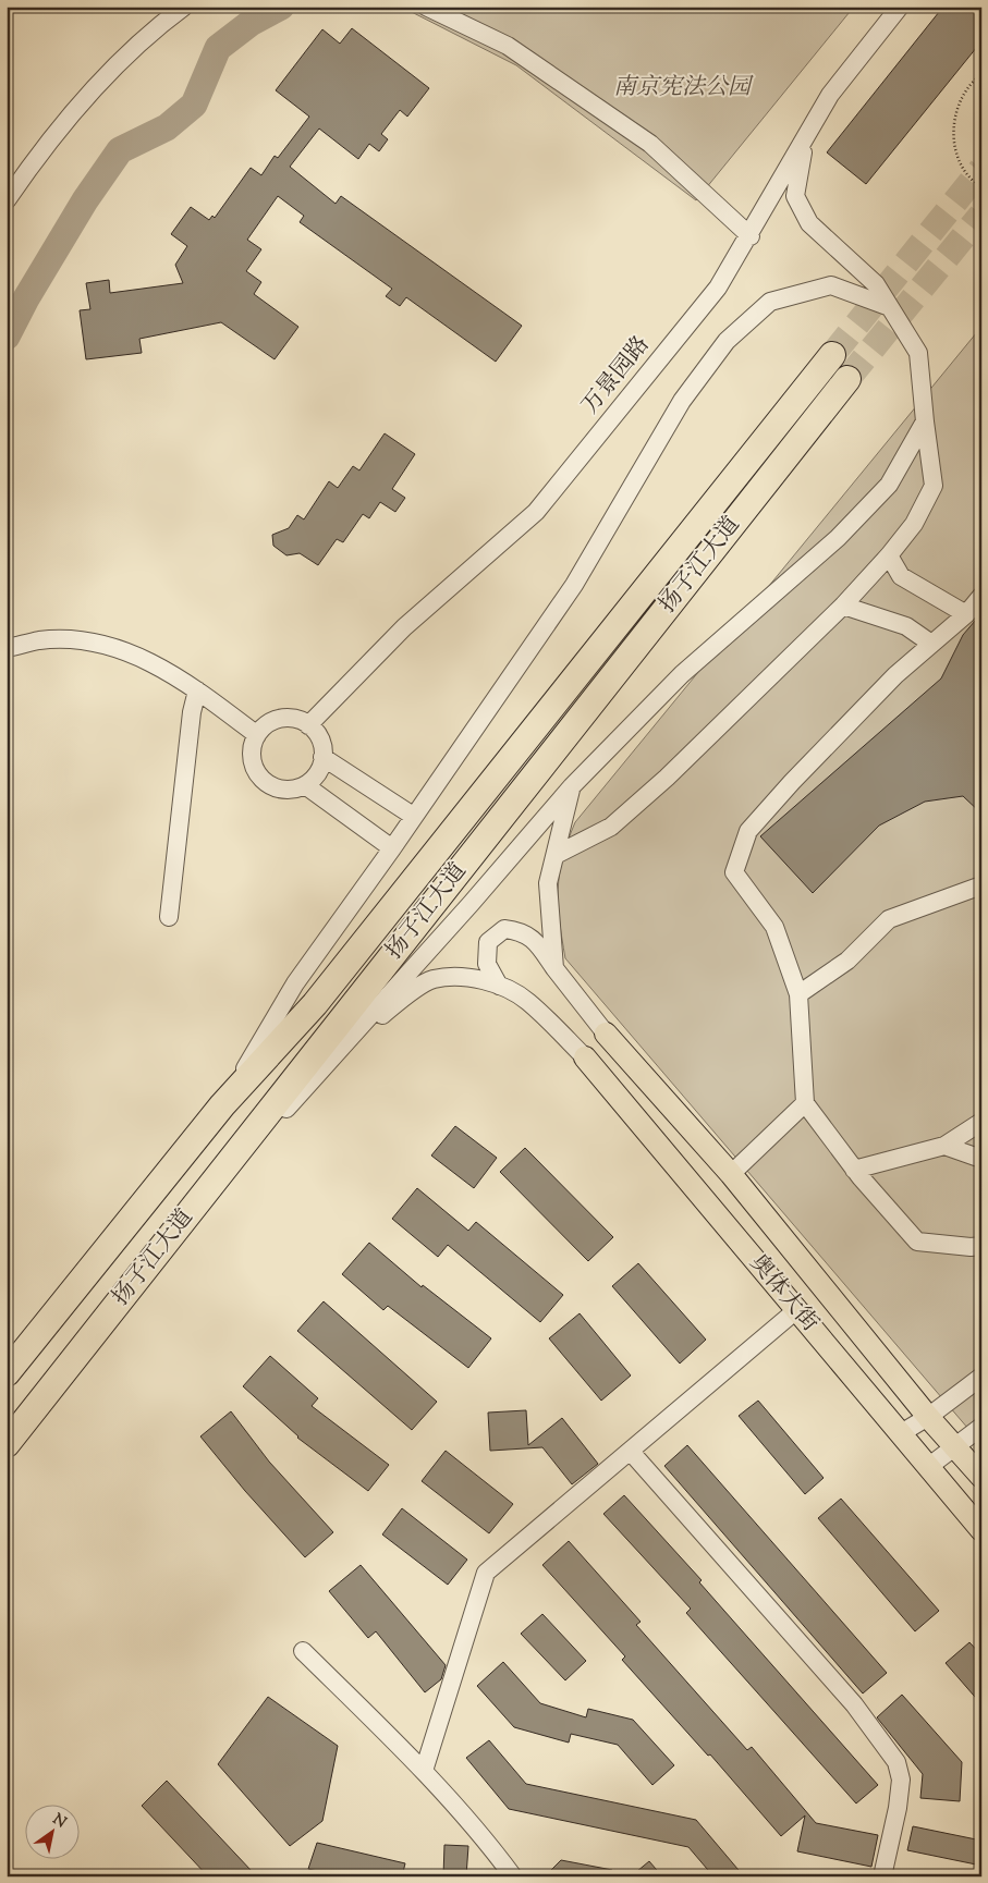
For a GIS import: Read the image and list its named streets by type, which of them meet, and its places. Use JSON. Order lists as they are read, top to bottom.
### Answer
{
  "streets": {
    "highway": ["扬子江大道"],
    "main road": ["奥体大街"],
    "street": ["万景园路"]
  },
  "parks": ["南京宪法公园"],
  "north": "top right"
}
